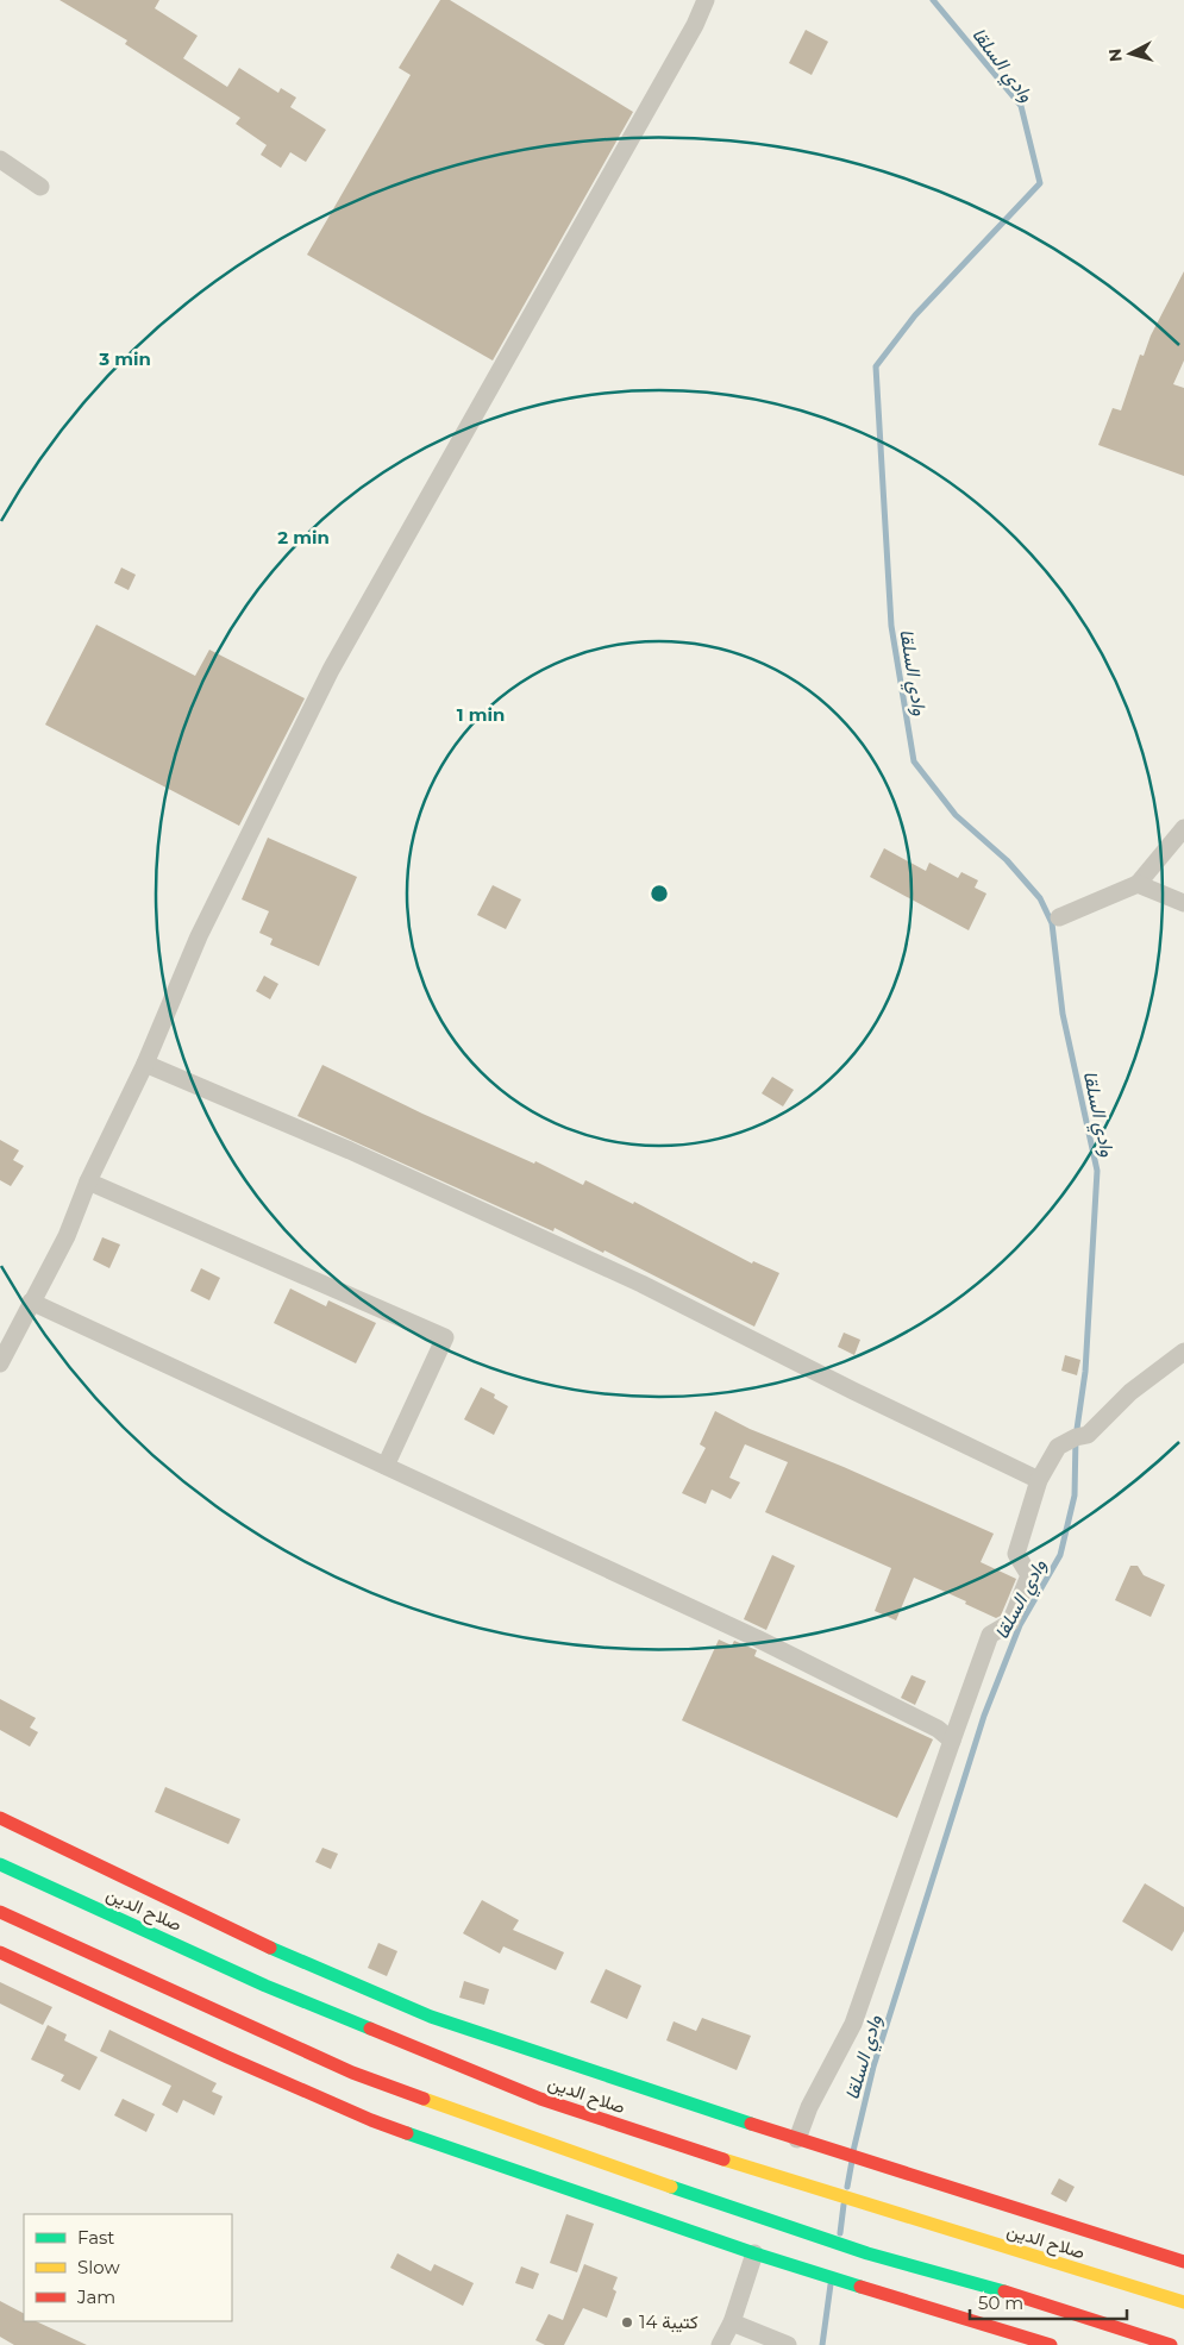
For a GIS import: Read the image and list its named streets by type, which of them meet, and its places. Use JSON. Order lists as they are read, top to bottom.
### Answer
{
  "streets": {
    "main road": ["صلاح الدين"]
  },
  "water": ["وادي السلقا"],
  "places": ["كتيبة 14"],
  "legend": ["Fast", "Slow", "Jam"],
  "scale_bar": "50 m",
  "north": "left",
  "rings": ["3 min", "2 min", "1 min"]
}
